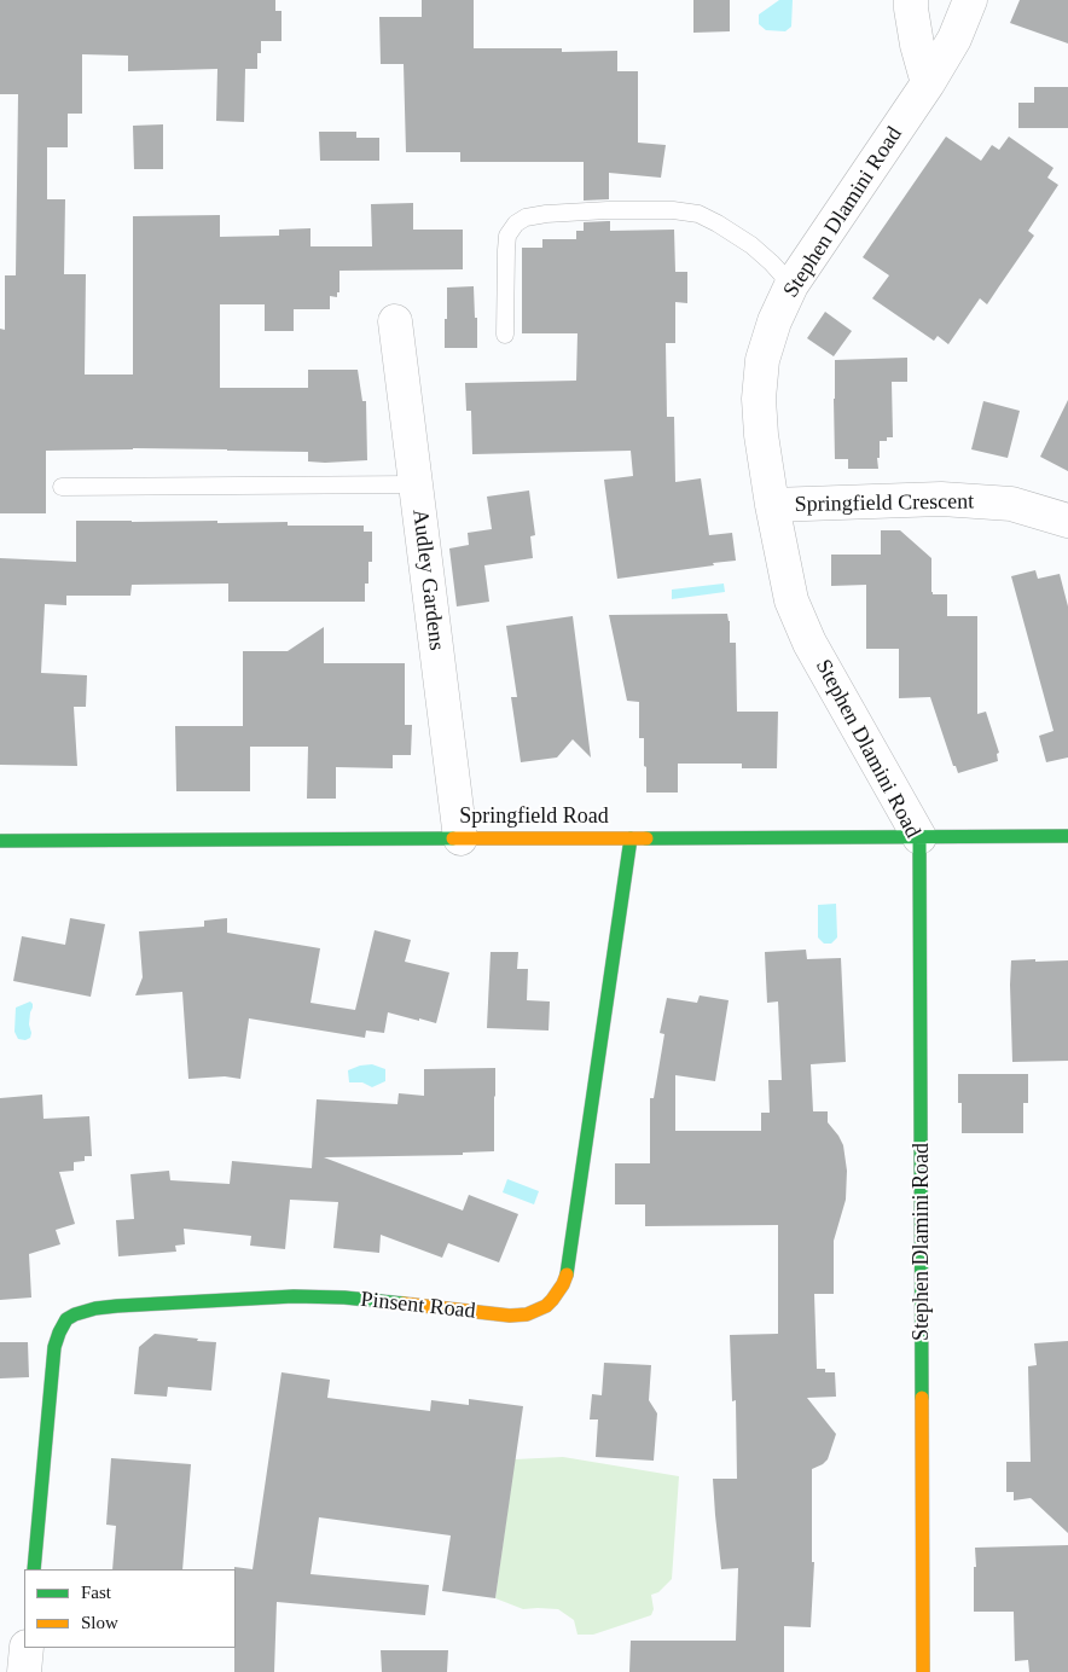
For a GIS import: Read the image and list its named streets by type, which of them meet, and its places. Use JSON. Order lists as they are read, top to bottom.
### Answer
{
  "streets": {
    "street": [
      "Stephen Dlamini Road",
      "Springfield Crescent",
      "Audley Gardens",
      "Springfield Road",
      "Pinsent Road"
    ]
  },
  "crossings": [
    ["Stephen Dlamini Road", "Springfield Crescent"],
    ["Stephen Dlamini Road", "Springfield Road"],
    ["Audley Gardens", "Springfield Road"],
    ["Springfield Road", "Pinsent Road"]
  ],
  "legend": ["Fast", "Slow"]
}
